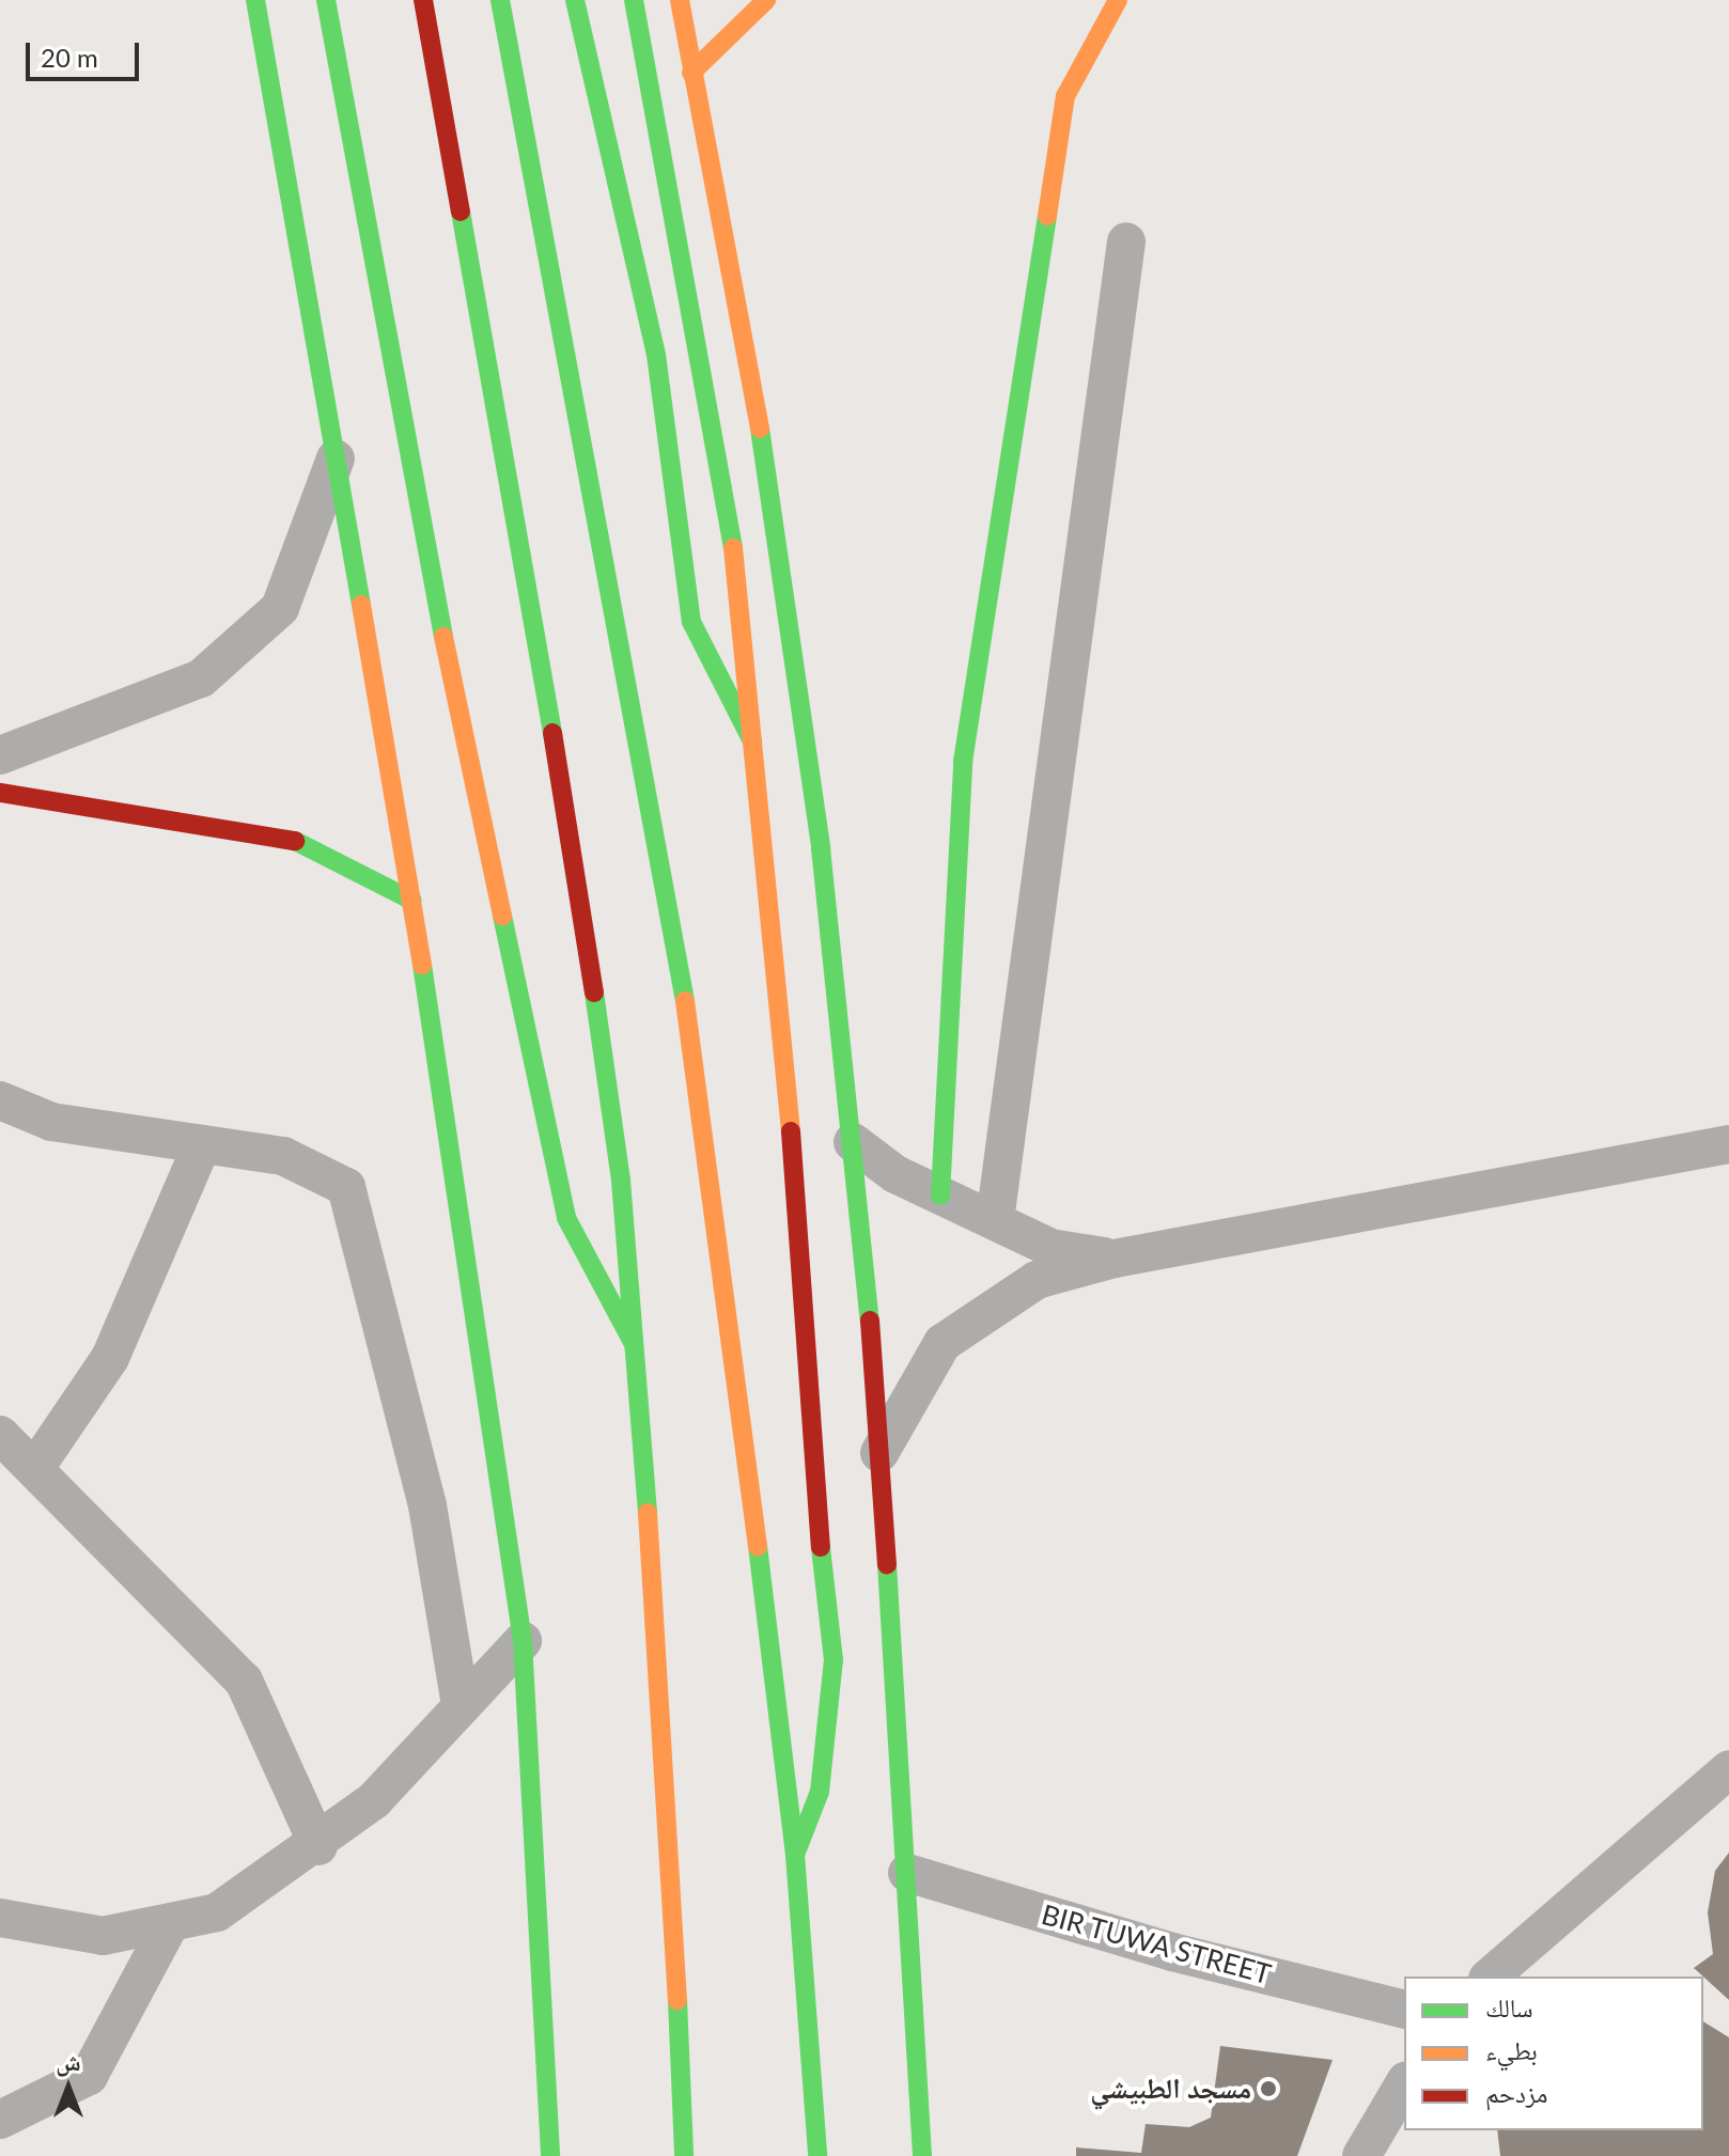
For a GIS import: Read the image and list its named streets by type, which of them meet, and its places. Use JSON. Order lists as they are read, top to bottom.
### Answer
{
  "streets": {
    "street": ["BIR TUWA STREET"]
  },
  "places": ["مسجد الطبيشي"],
  "legend": ["سالك", "بطيء", "مزدحم"],
  "scale_bar": "20 m",
  "north": "top"
}
